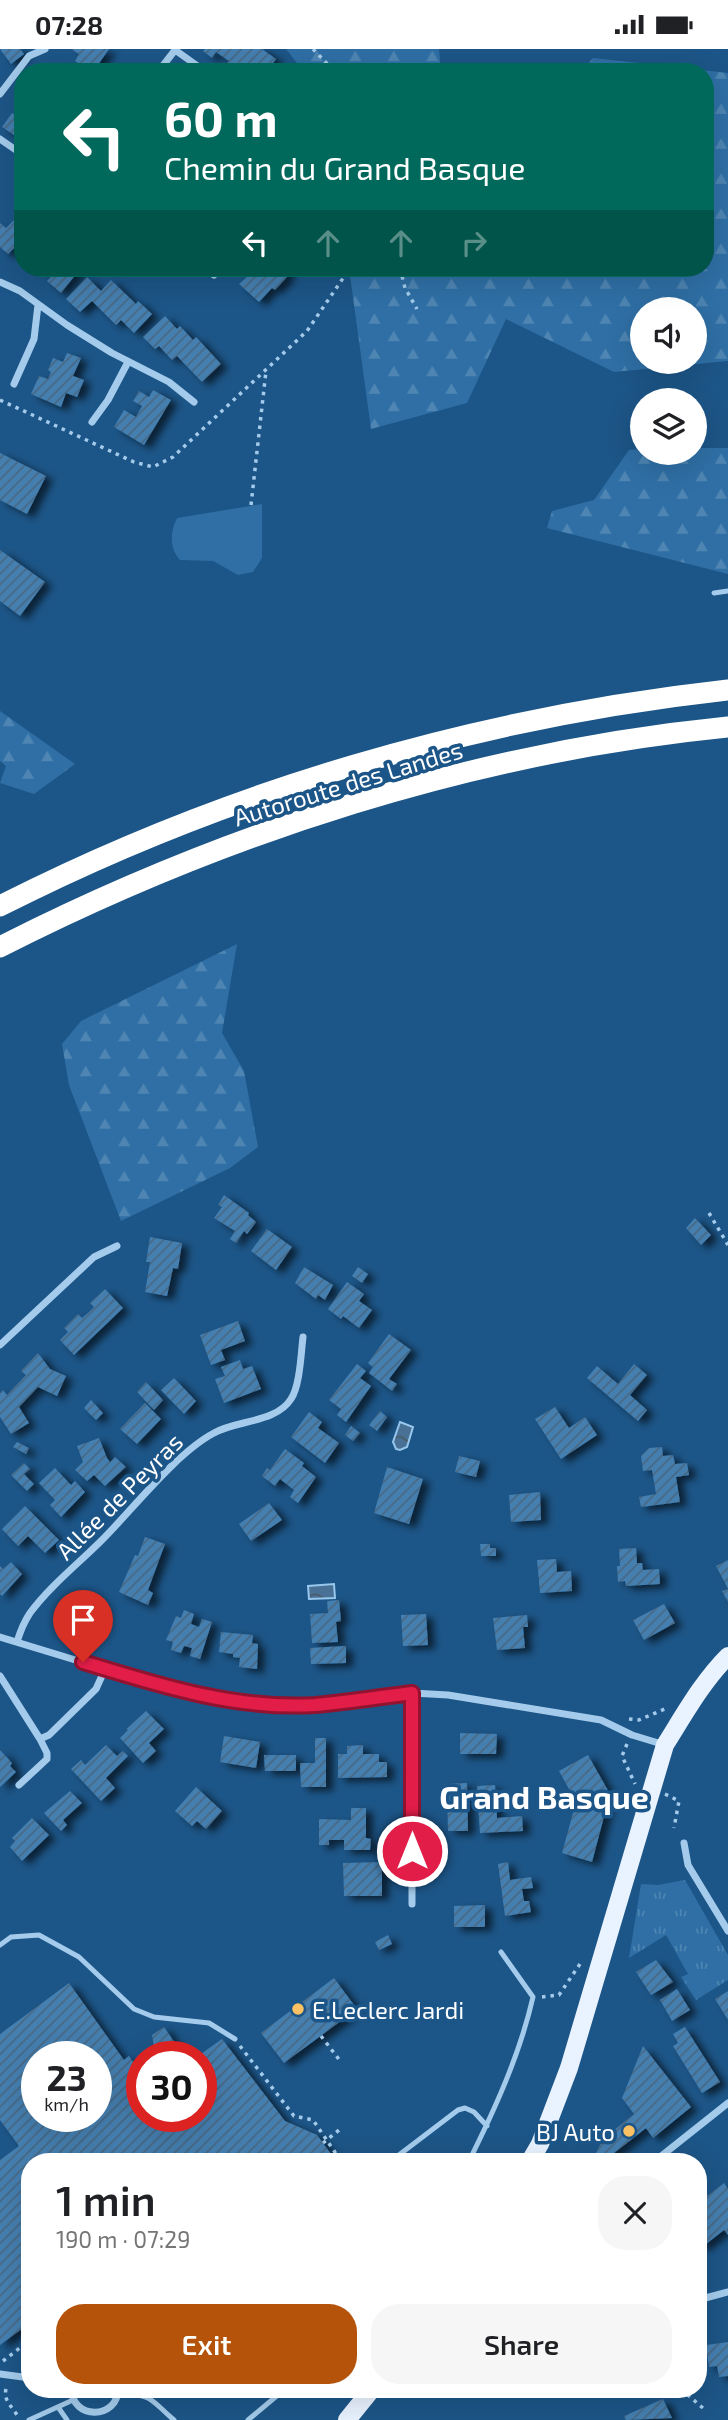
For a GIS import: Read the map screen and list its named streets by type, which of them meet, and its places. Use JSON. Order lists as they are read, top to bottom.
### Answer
{
  "streets": {
    "highway": ["Autoroute des Landes"],
    "street": ["Allée de Peyras"]
  },
  "districts": ["Grand Basque"],
  "places": ["E.Leclerc Jardi", "BJ Auto"],
  "page": {
    "status": "07:28",
    "turn": ["60 m", "Chemin du Grand Basque"],
    "speed": "23 km/h",
    "limit": "30",
    "heading": ["1 min", "190 m · 07:29"],
    "buttons": ["Exit", "Share"]
  }
}
